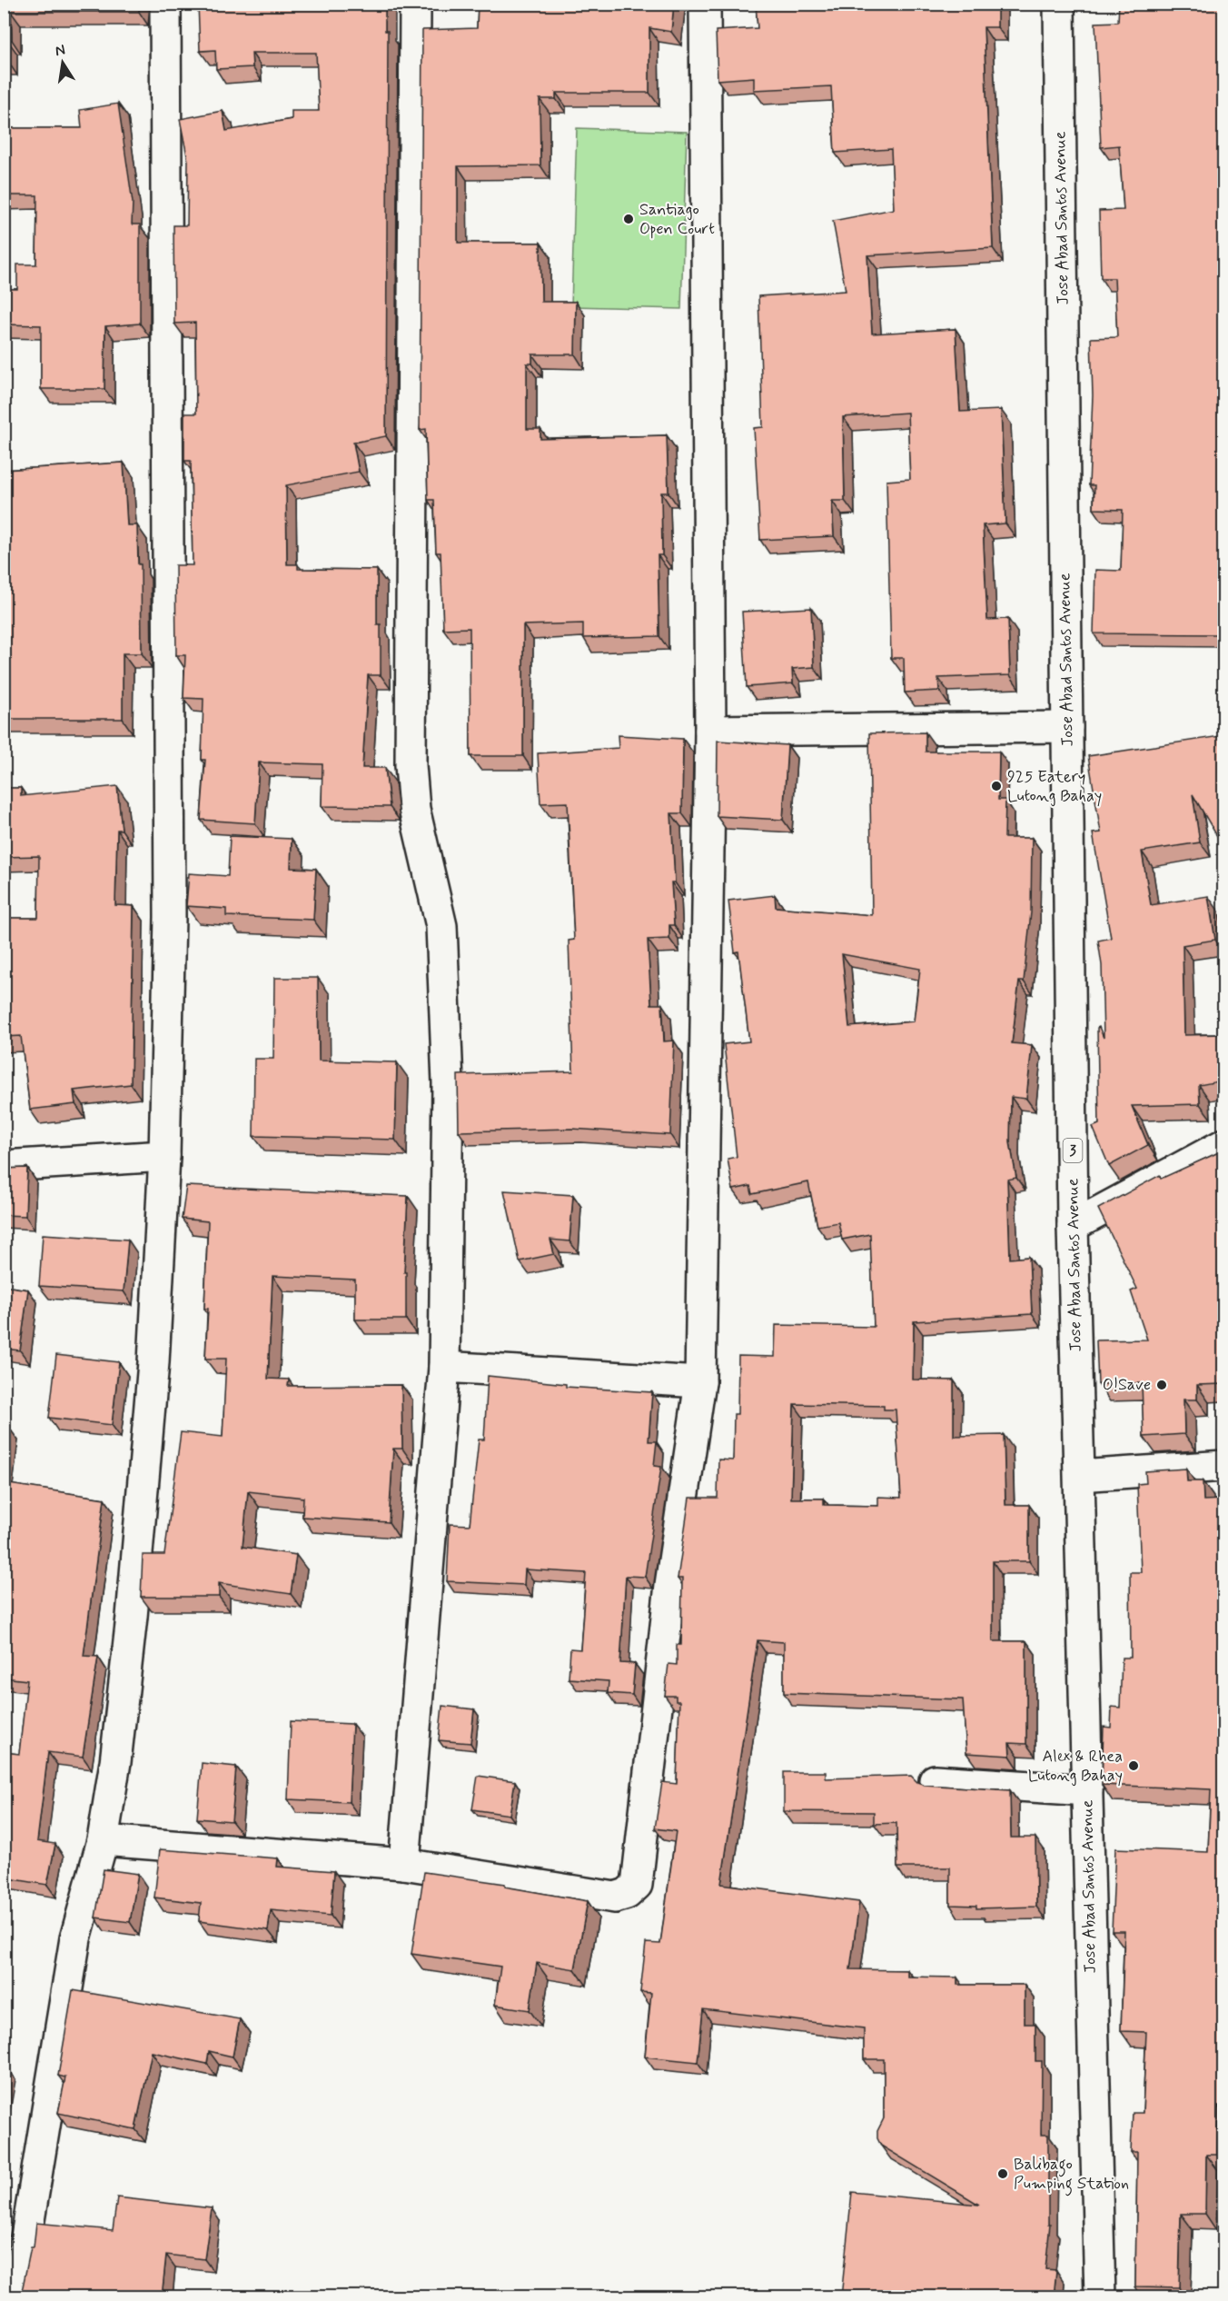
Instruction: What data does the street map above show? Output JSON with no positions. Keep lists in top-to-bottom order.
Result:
{
  "streets": {
    "main road": ["Jose Abad Santos Avenue", "3"]
  },
  "places": [
    "Santiago Open Court",
    "925 Eatery Lutong Bahay",
    "O!Save",
    "Alex & Rhea Lutong Bahay",
    "Balibago Pumping Station"
  ],
  "north": "top"
}
